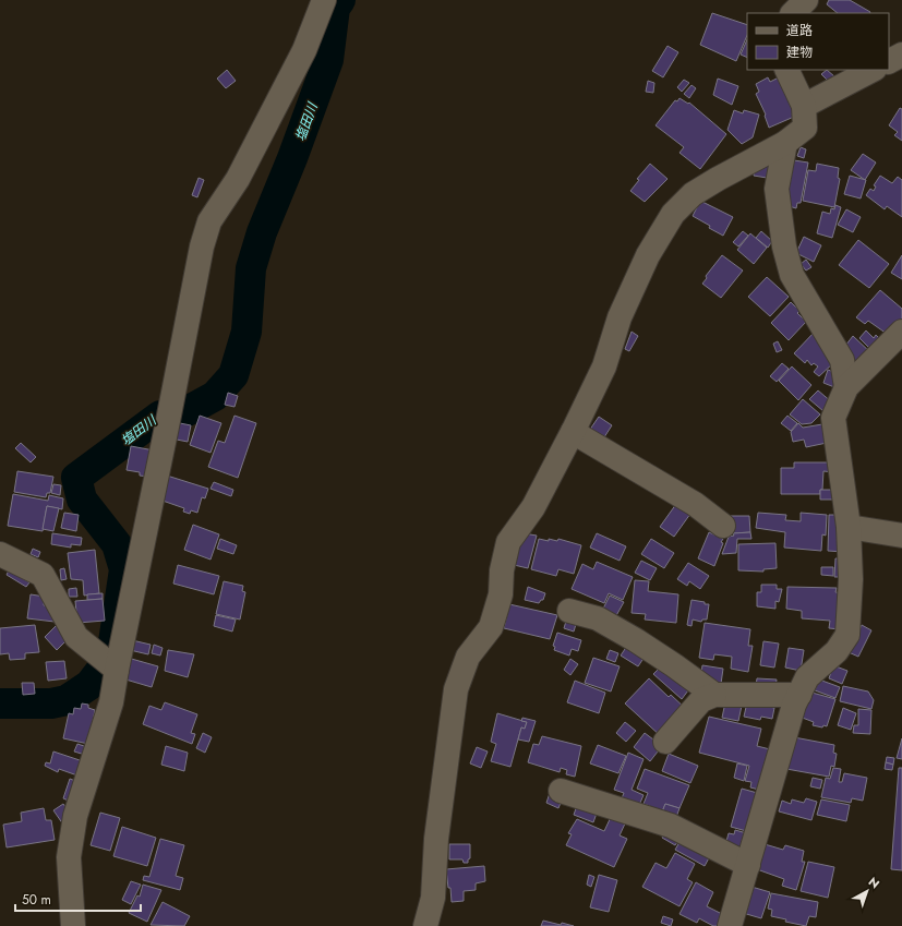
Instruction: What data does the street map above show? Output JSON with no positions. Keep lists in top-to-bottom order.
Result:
{
  "water": ["塩田川"],
  "legend": ["道路", "建物"],
  "scale_bar": "50 m",
  "north": "top right"
}
